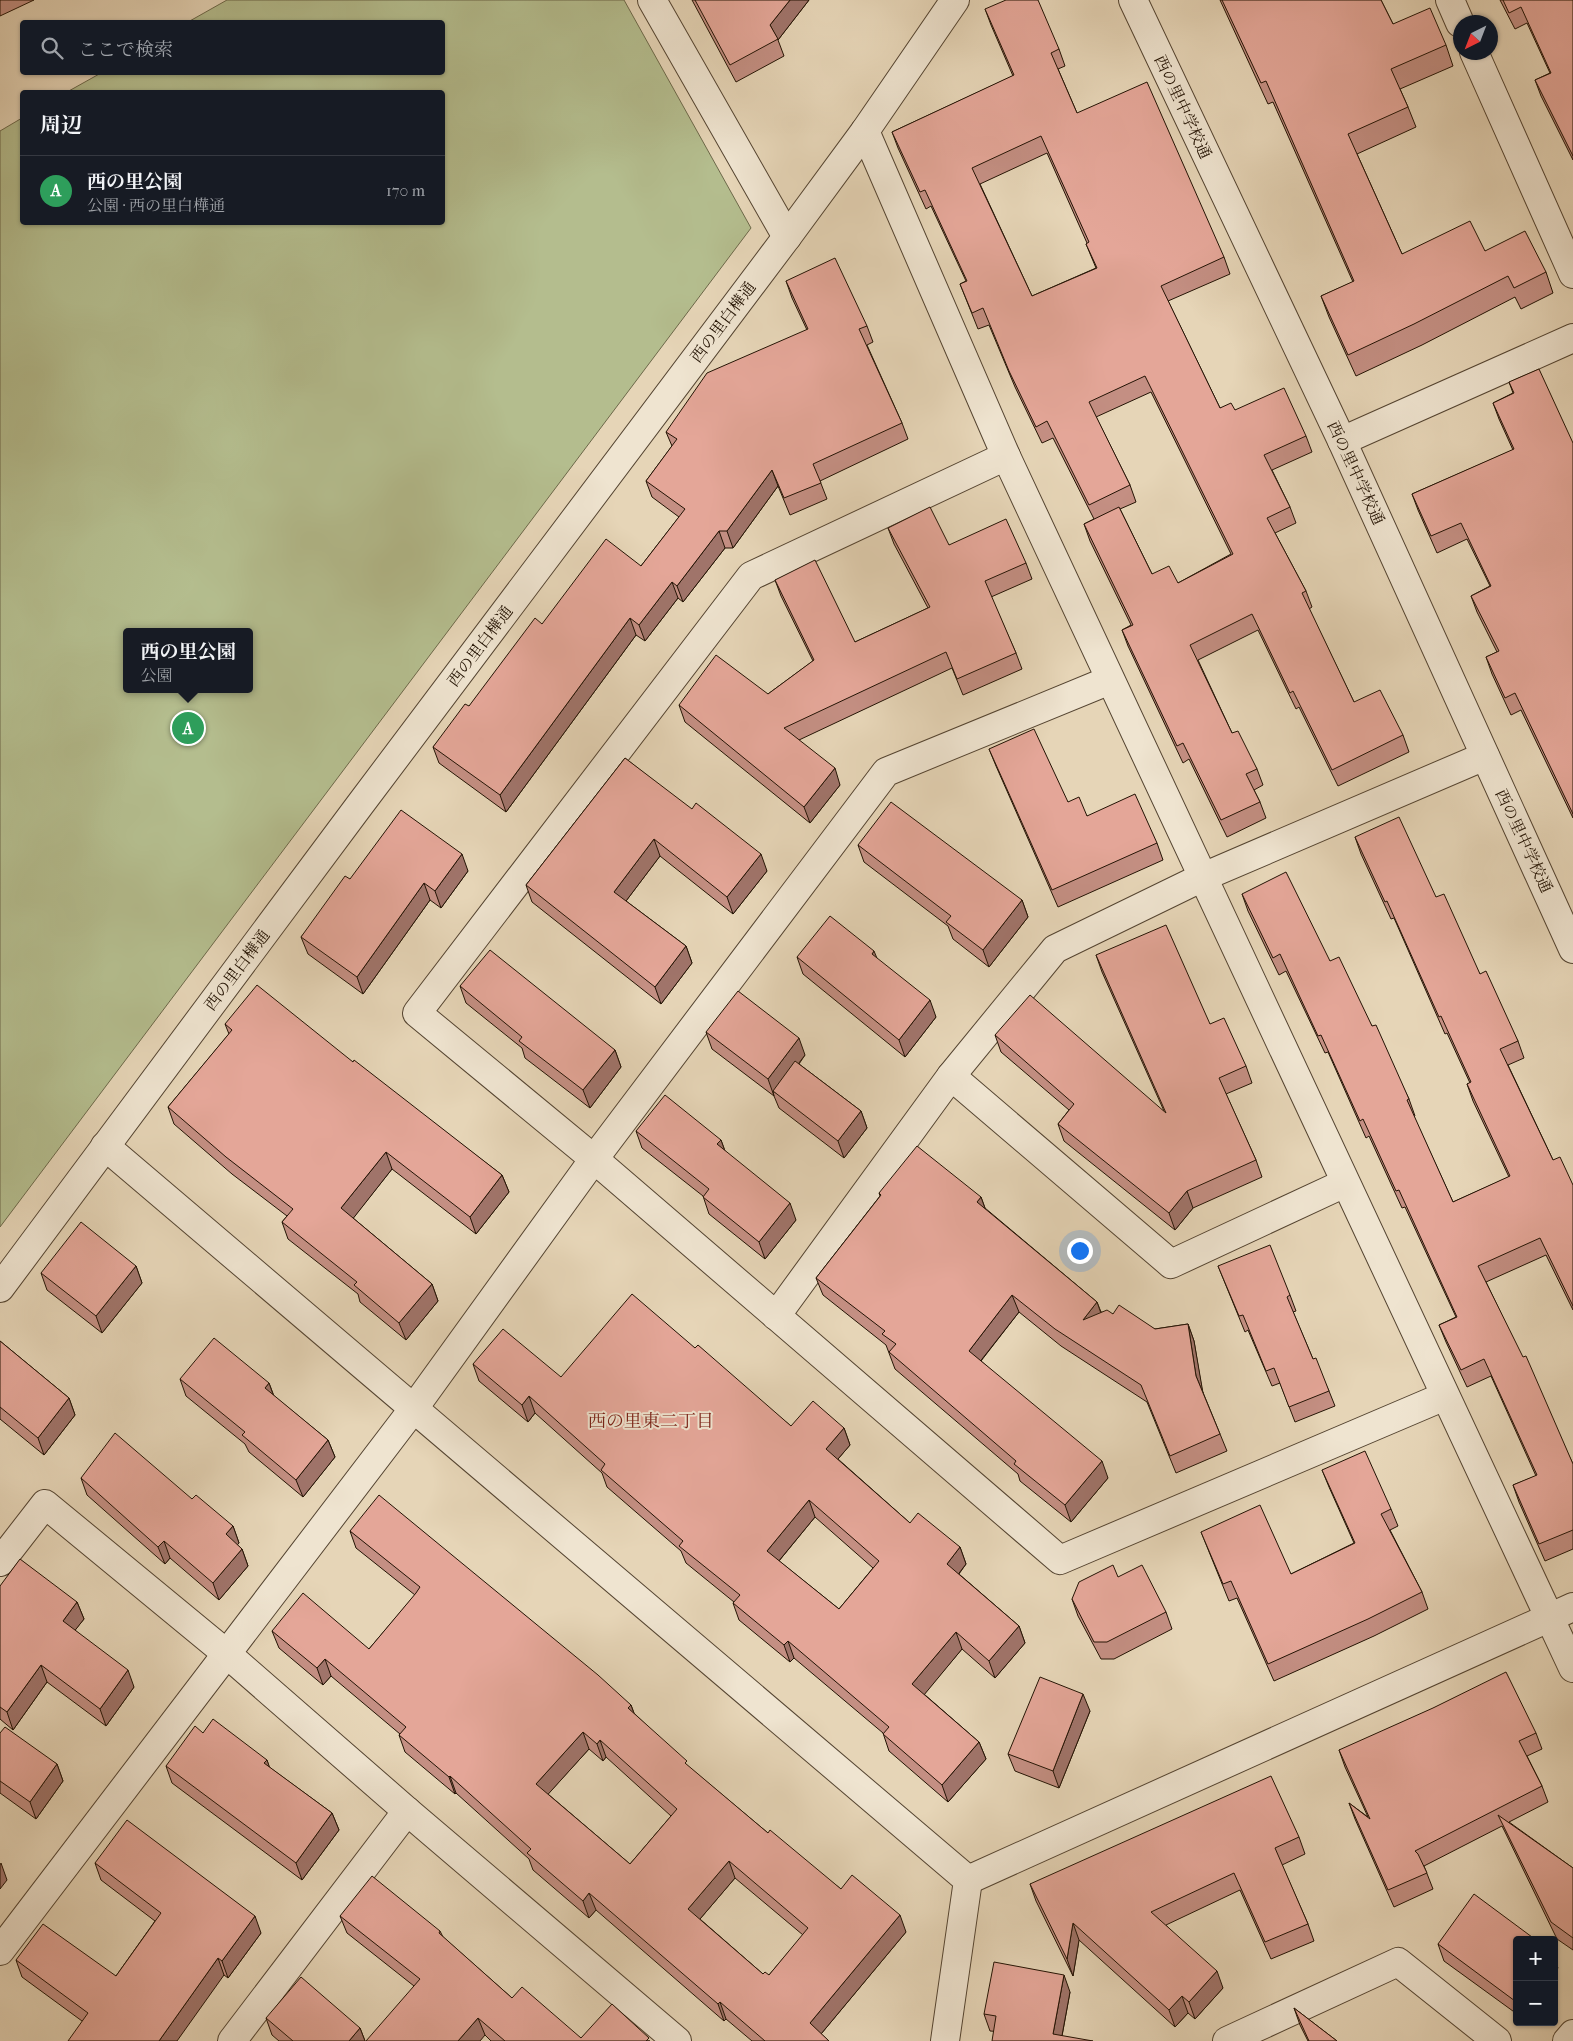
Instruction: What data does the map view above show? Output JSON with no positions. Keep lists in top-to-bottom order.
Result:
{
  "streets": {
    "street": ["西の里中学校通", "西の里白樺通"]
  },
  "districts": ["西の里東二丁目"],
  "north": "bottom left",
  "page": {
    "search": "ここで検索",
    "heading": "周辺",
    "list": [
      {
        "mark": "A",
        "name": "西の里公園",
        "note": "公園 · 西の里白樺通",
        "value": "170 m"
      }
    ],
    "popup": ["西の里公園", "公園"],
    "pins": "A",
    "map_buttons": ["+", "−"]
  }
}
